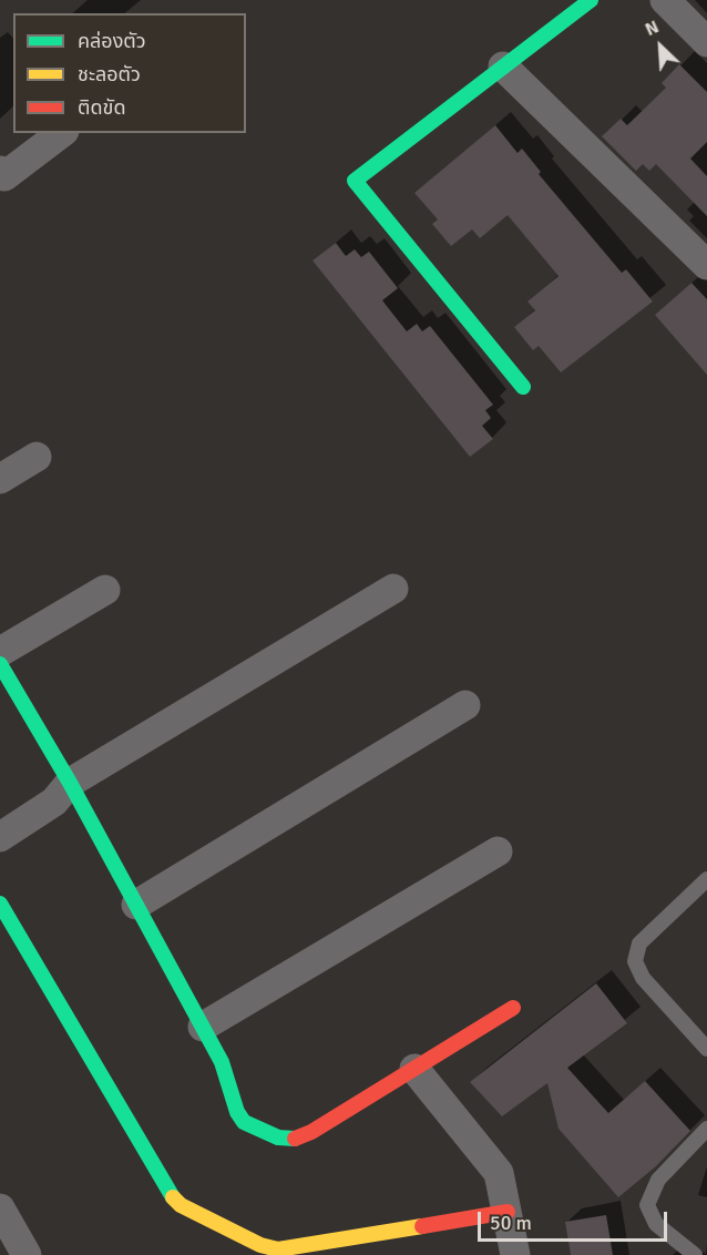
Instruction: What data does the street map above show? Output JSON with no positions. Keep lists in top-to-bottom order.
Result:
{
  "legend": ["คล่องตัว", "ชะลอตัว", "ติดขัด"],
  "scale_bar": "50 m",
  "north": "top left"
}
